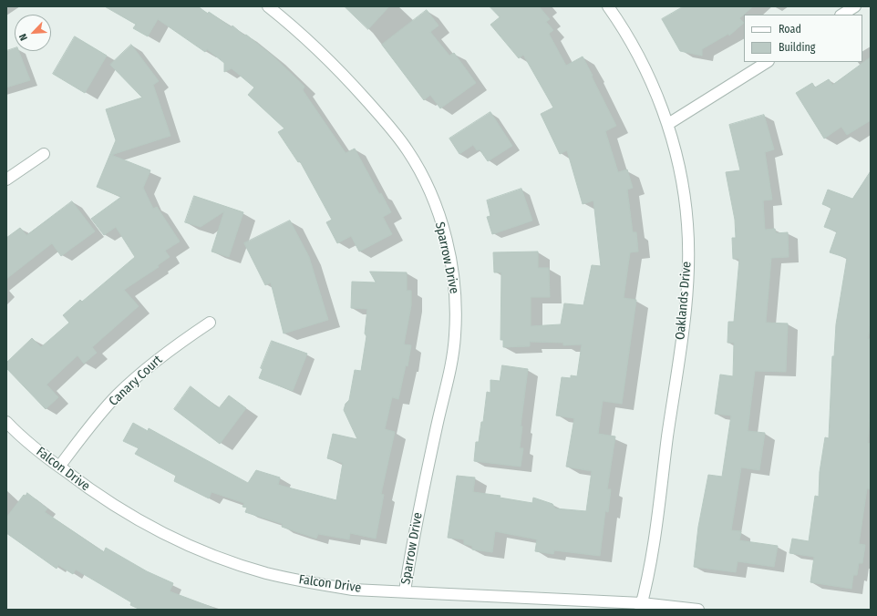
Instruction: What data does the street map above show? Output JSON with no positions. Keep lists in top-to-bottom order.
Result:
{
  "streets": {
    "street": [
      "Sparrow Drive",
      "Oaklands Drive",
      "Canary Court",
      "Falcon Drive"
    ]
  },
  "crossings": [
    ["Sparrow Drive", "Falcon Drive"],
    ["Oaklands Drive", "Falcon Drive"],
    ["Canary Court", "Falcon Drive"]
  ],
  "legend": ["Road", "Building"],
  "north": "bottom left"
}
